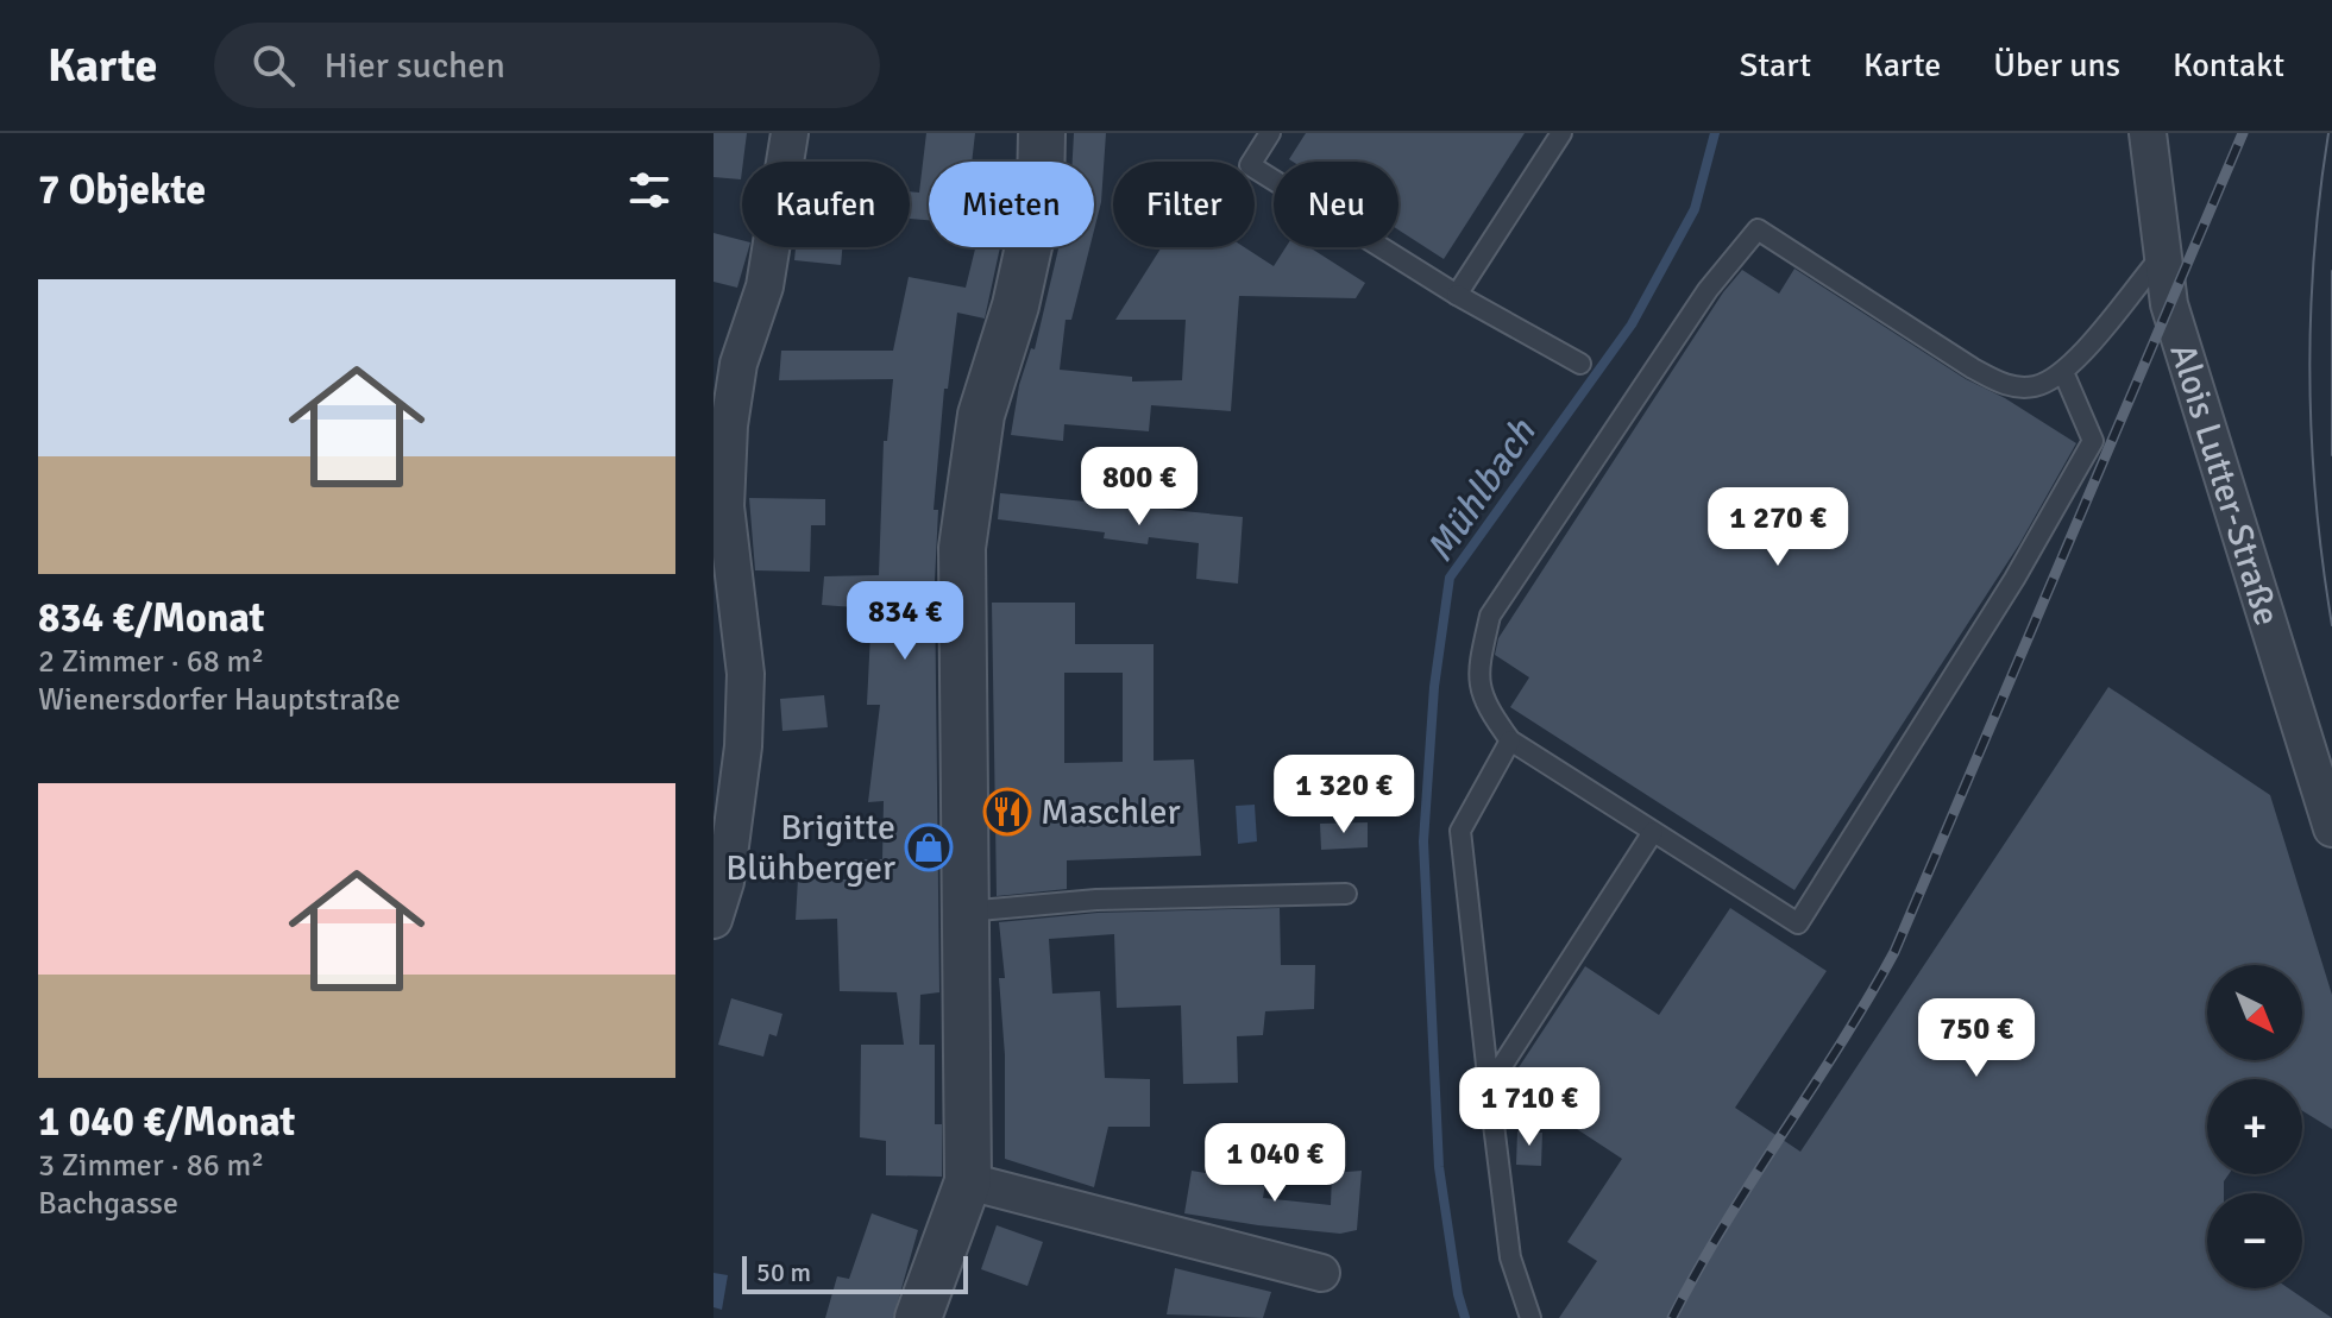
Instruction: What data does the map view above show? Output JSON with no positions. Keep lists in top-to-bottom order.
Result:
{
  "streets": {
    "street": ["Alois Lutter-Straße"]
  },
  "water": ["Mühlbach"],
  "places": {
    "restaurant": ["Maschler"],
    "shop": ["Brigitte Blühberger"]
  },
  "scale_bar": "50 m",
  "north": "bottom right",
  "page": {
    "header": "Karte",
    "search": "Hier suchen",
    "nav": [
      "Start",
      "Karte",
      "Über uns",
      "Kontakt"
    ],
    "heading": "7 Objekte",
    "chip": [
      "Kaufen",
      "Mieten",
      "Filter",
      "Neu"
    ],
    "list": [
      {
        "name": "834 €/Monat",
        "note": "2 Zimmer · 68 m² · Wienersdorfer Hauptstraße"
      },
      {
        "name": "1 040 €/Monat",
        "note": "3 Zimmer · 86 m² · Bachgasse"
      }
    ],
    "price": [
      "800 €",
      "1 270 €",
      "834 €",
      "1 320 €",
      "750 €",
      "1 710 €",
      "1 040 €"
    ],
    "map_buttons": ["+", "−"],
    "scale": "50 m"
  }
}
